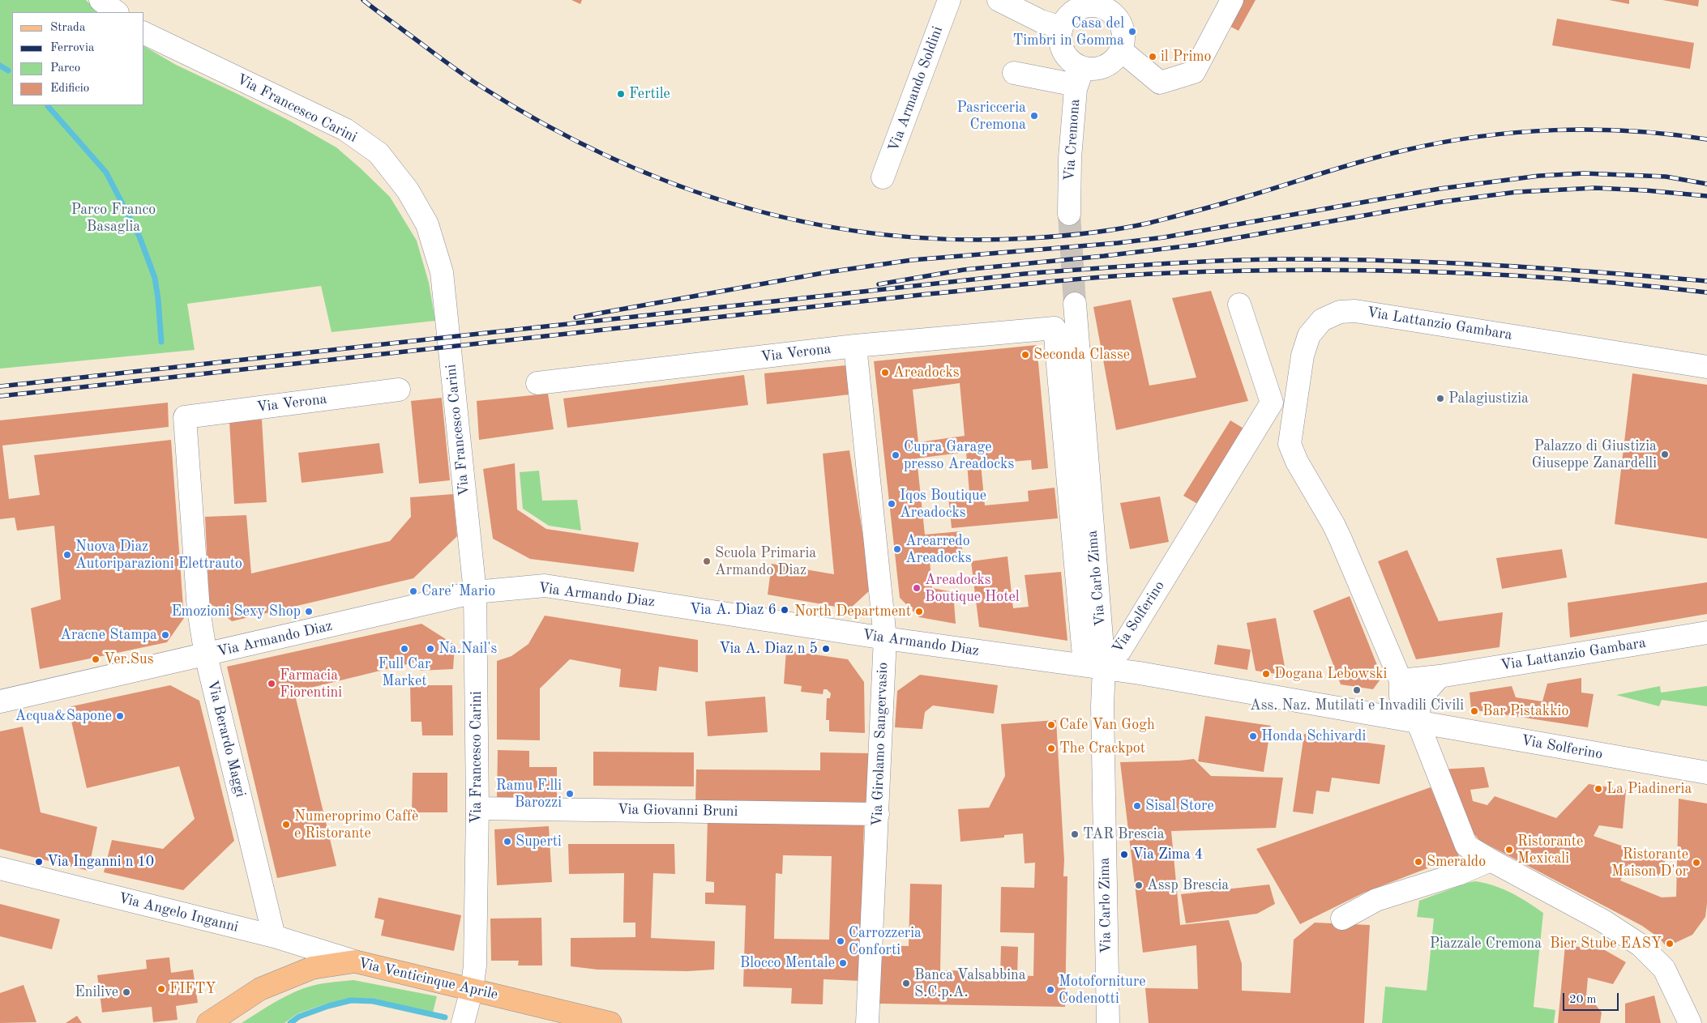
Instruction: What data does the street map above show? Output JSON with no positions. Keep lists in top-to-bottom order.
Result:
{
  "streets": {
    "main road": ["Via Venticinque Aprile"],
    "street": [
      "Via Armando Soldini",
      "Via Francesco Carini",
      "Via Cremona",
      "Via Lattanzio Gambara",
      "Via Verona",
      "Via Carlo Zima",
      "Via Armando Diaz",
      "Via Solferino",
      "Via Berardo Maggi",
      "Via Girolamo Sangervasio",
      "Via Giovanni Bruni",
      "Via Angelo Inganni"
    ]
  },
  "crossings": [
    ["Via Francesco Carini", "Via Armando Diaz"],
    ["Via Francesco Carini", "Via Giovanni Bruni"],
    ["Via Francesco Carini", "Via Venticinque Aprile"],
    ["Via Verona", "Via Carlo Zima"],
    ["Via Verona", "Via Berardo Maggi"],
    ["Via Verona", "Via Girolamo Sangervasio"],
    ["Via Carlo Zima", "Via Armando Diaz"],
    ["Via Carlo Zima", "Via Solferino"],
    ["Via Armando Diaz", "Via Solferino"],
    ["Via Armando Diaz", "Via Berardo Maggi"],
    ["Via Armando Diaz", "Via Girolamo Sangervasio"],
    ["Via Berardo Maggi", "Via Angelo Inganni"],
    ["Via Girolamo Sangervasio", "Via Giovanni Bruni"],
    ["Via Angelo Inganni", "Via Venticinque Aprile"]
  ],
  "parks": ["Parco Franco Basaglia", "Piazzale Cremona"],
  "places": [
    "Casa del Timbri in Gomma",
    "il Primo",
    "Fertile",
    "Pasricceria Cremona",
    "Seconda Classe",
    "Areadocks",
    "Palagiustizia",
    "Palazzo di Giustizia Giuseppe Zanardelli",
    "Cupra Garage presso Areadocks",
    "Iqos Boutique Areadocks",
    "Arearredo Areadocks",
    "Nuova Diaz Autoriparazioni Elettrauto",
    "Scuola Primaria Armando Diaz",
    "Areadocks Boutique Hotel",
    "Care' Mario",
    "Via A. Diaz 6",
    "Emozioni Sexy Shop",
    "North Department",
    "Aracne Stampa",
    "Full Car Market",
    "Na.Nail's",
    "Via A. Diaz n 5",
    "Ver.Sus",
    "Dogana Lebowski",
    "Farmacia Fiorentini",
    "Ass. Naz. Mutilati e Invadili Civili",
    "Bar Pistakkio",
    "Acqua&Sapone",
    "Cafe Van Gogh",
    "Honda Schivardi",
    "The Crackpot",
    "La Piadineria",
    "Ramu F.lli Barozzi",
    "Sisal Store",
    "Numeroprimo Caffè e Ristorante",
    "TAR Brescia",
    "Superti",
    "Ristorante Mexicali",
    "Via Zima 4",
    "Via Inganni n 10",
    "Smeraldo",
    "Ristorante Maison D'or",
    "Assp Brescia",
    "Carrozzeria Conforti",
    "Bier Stube EASY",
    "Blocco Mentale",
    "Banca Valsabbina S.C.p.A.",
    "FIFTY",
    "Motoforniture Codenotti",
    "Enilive"
  ],
  "legend": [
    "Strada",
    "Ferrovia",
    "Parco",
    "Edificio"
  ],
  "scale_bar": "20 m"
}
